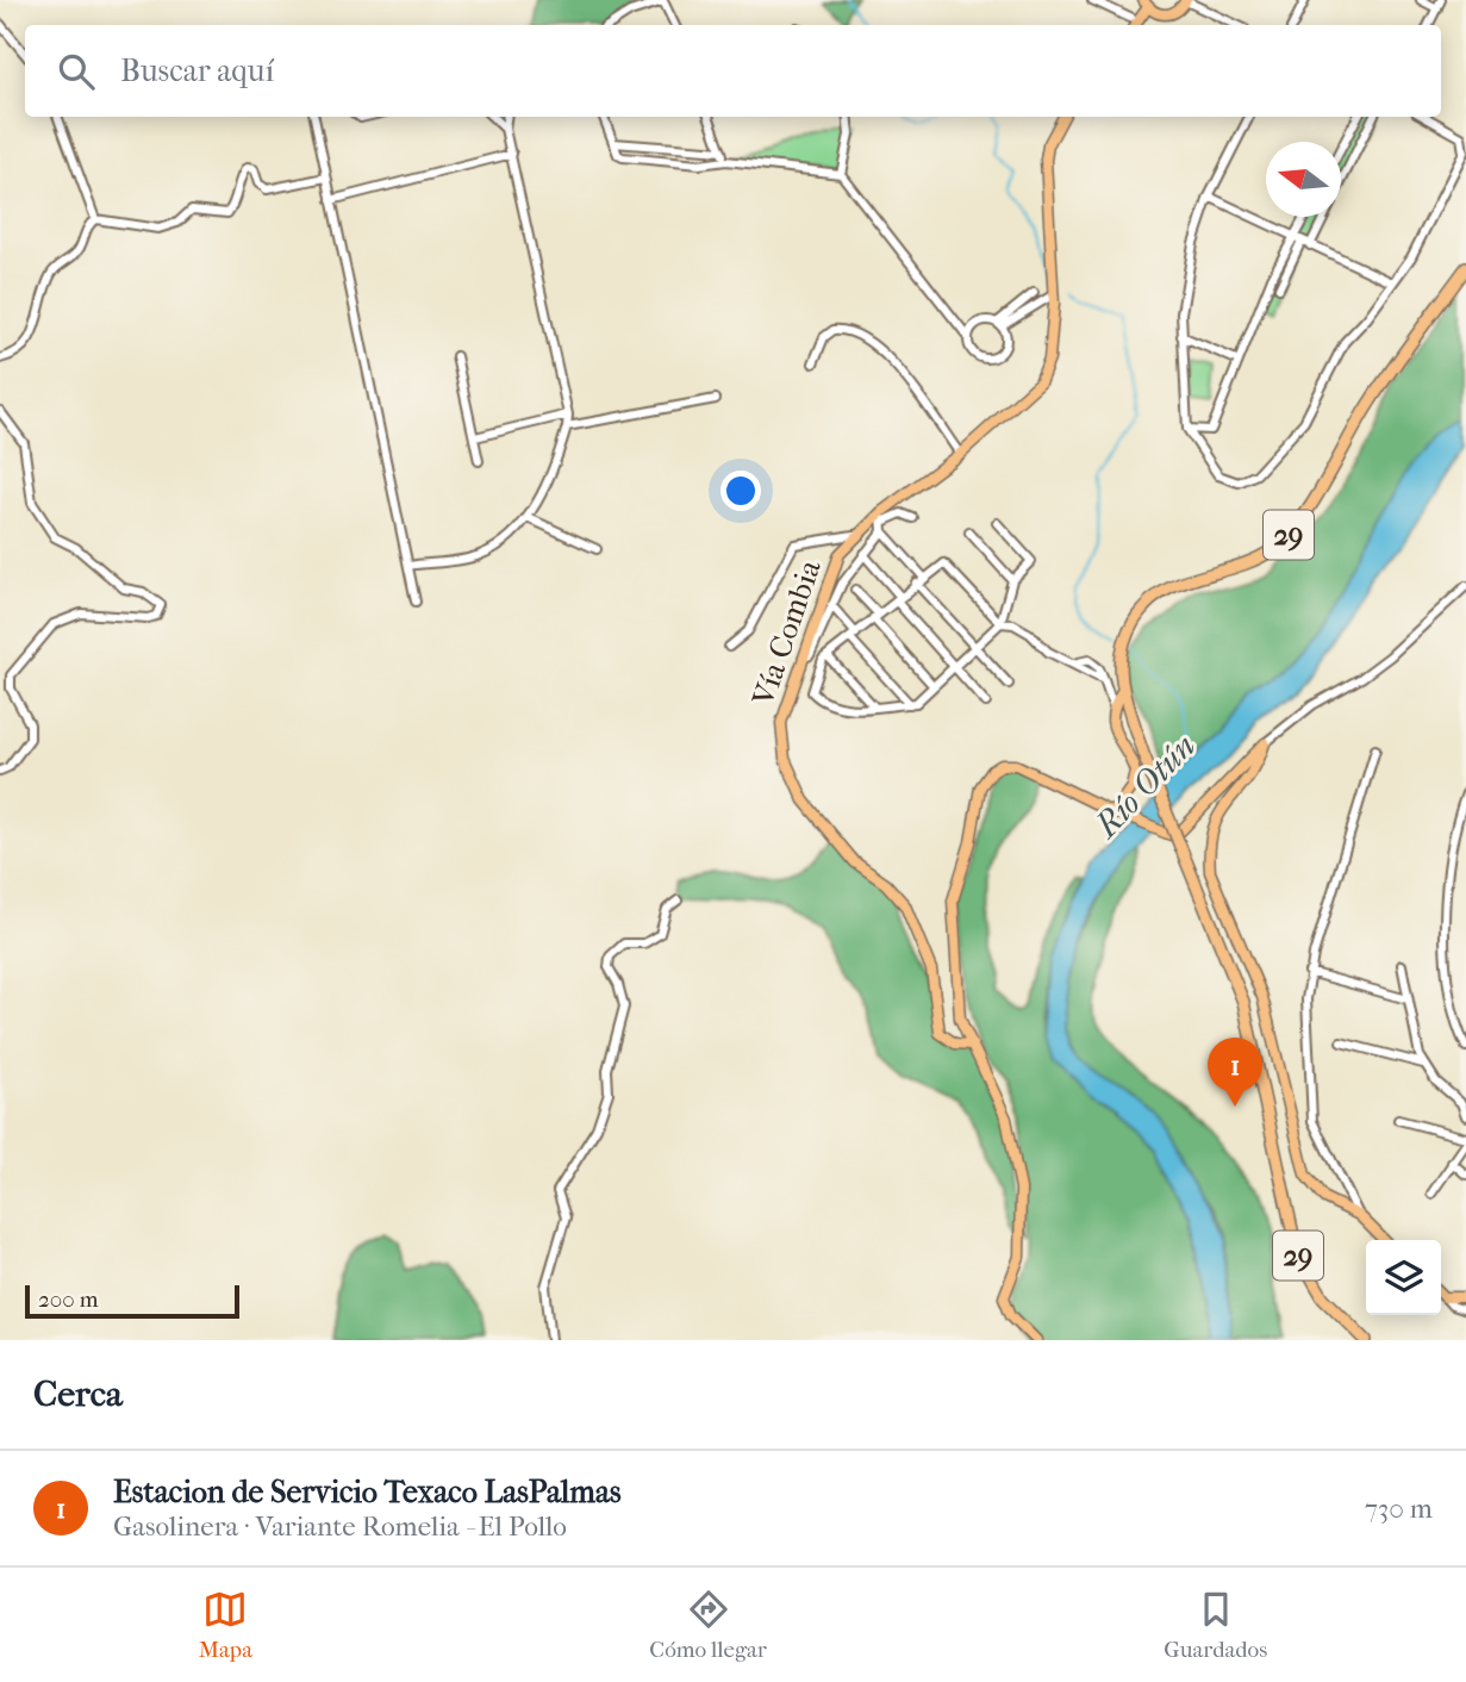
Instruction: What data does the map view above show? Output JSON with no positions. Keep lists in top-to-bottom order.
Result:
{
  "streets": {
    "highway": ["29"],
    "main road": ["Vía Combia"]
  },
  "water": ["Río Otún"],
  "scale_bar": "200 m",
  "north": "left",
  "page": {
    "search": "Buscar aquí",
    "pins": "1",
    "scale": "200 m",
    "heading": "Cerca",
    "list": [
      {
        "mark": "1",
        "name": "Estacion de Servicio Texaco LasPalmas",
        "note": "Gasolinera · Variante Romelia - El Pollo",
        "value": "730 m"
      }
    ],
    "nav": ["Mapa", "Cómo llegar", "Guardados"]
  }
}
